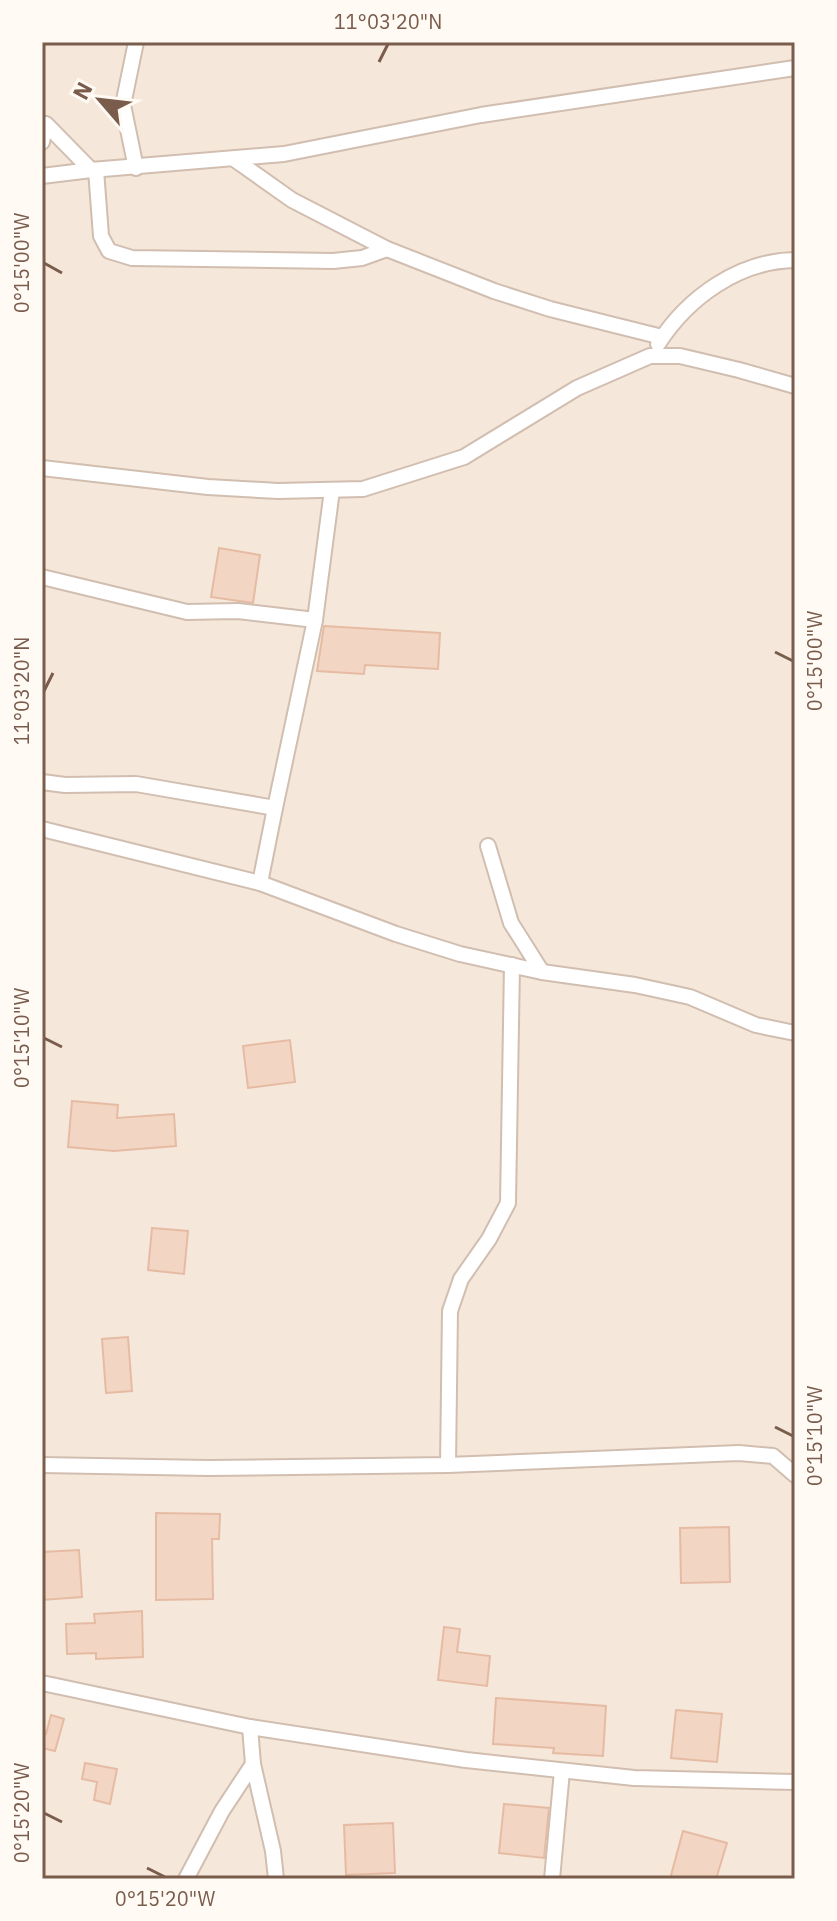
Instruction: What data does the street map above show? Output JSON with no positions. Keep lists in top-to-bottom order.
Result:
{
  "north": "top left",
  "coordinates": [
    "11°03'20\"N",
    "0°15'00\"W",
    "0°15'10\"W",
    "0°15'20\"W"
  ]
}
